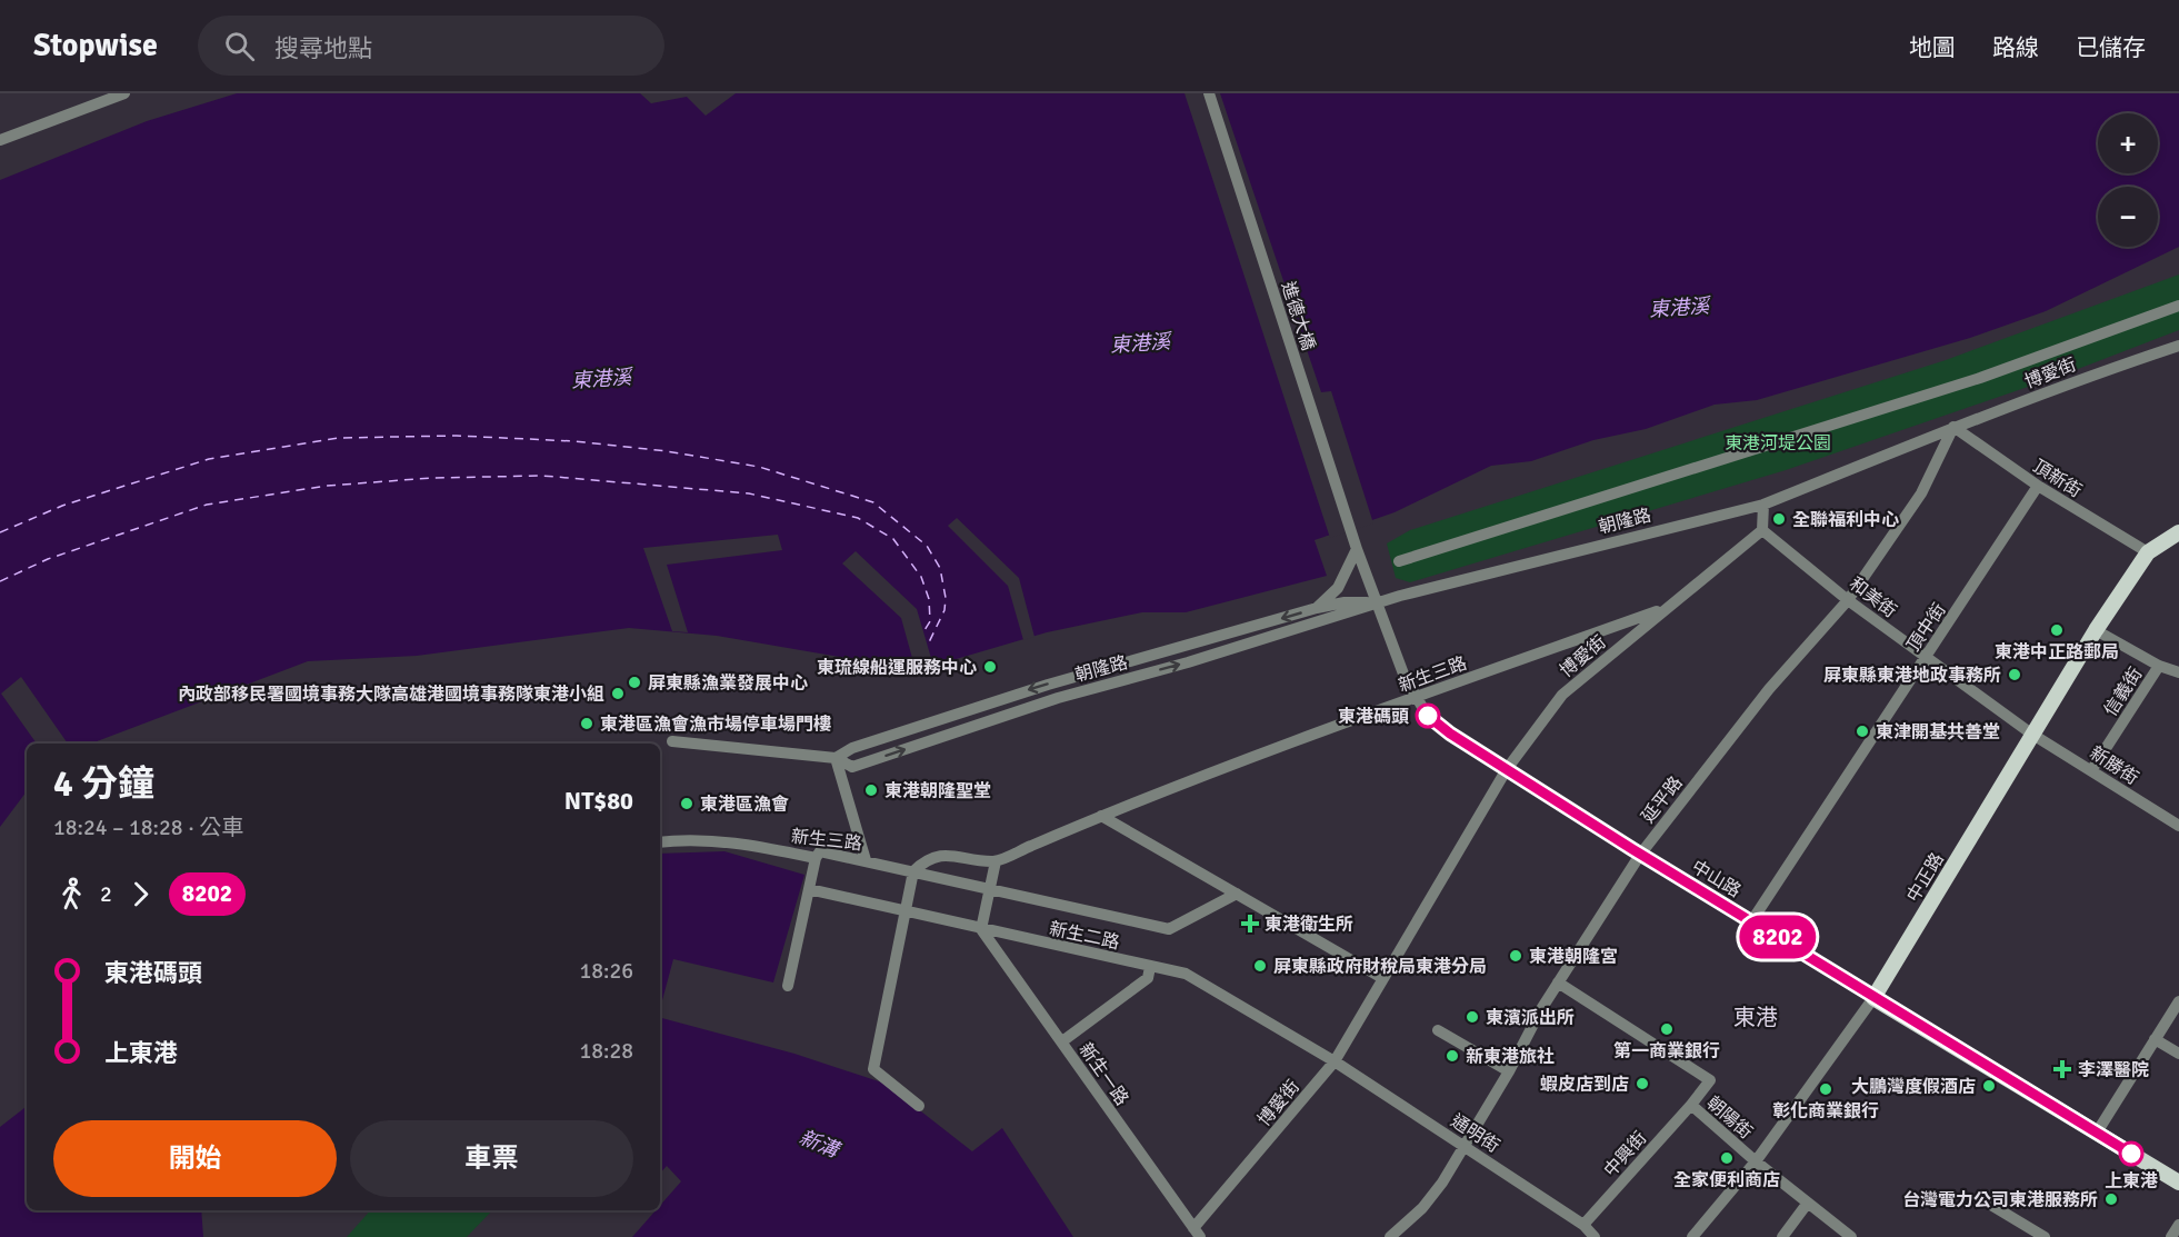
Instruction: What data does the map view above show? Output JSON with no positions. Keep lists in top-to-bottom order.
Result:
{
  "streets": {
    "main road": ["中正路", "中山路"],
    "street": [
      "進德大橋",
      "博愛街",
      "頂新街",
      "朝隆路",
      "和美街",
      "頂中街",
      "新生三路",
      "信義街",
      "新勝街",
      "延平路",
      "新生二路",
      "新生一路",
      "朝陽街",
      "通明街",
      "中興街"
    ]
  },
  "crossings": [
    ["進德大橋", "中山路"],
    ["博愛街", "頂新街"],
    ["博愛街", "朝隆路"],
    ["博愛街", "和美街"],
    ["博愛街", "新生三路"],
    ["博愛街", "延平路"],
    ["博愛街", "中山路"],
    ["博愛街", "新生二路"],
    ["博愛街", "新生一路"],
    ["博愛街", "通明街"],
    ["頂新街", "頂中街"],
    ["頂新街", "延平路"],
    ["頂新街", "中正路"],
    ["朝隆路", "中山路"],
    ["和美街", "頂中街"],
    ["和美街", "新勝街"],
    ["和美街", "延平路"],
    ["和美街", "中正路"],
    ["頂中街", "中山路"],
    ["新生三路", "中山路"],
    ["信義街", "新勝街"],
    ["新勝街", "中正路"],
    ["延平路", "中山路"],
    ["延平路", "朝陽街"],
    ["延平路", "通明街"],
    ["中正路", "中山路"],
    ["中正路", "朝陽街"],
    ["新生二路", "新生一路"],
    ["新生二路", "通明街"],
    ["朝陽街", "中興街"],
    ["通明街", "中興街"]
  ],
  "districts": ["東港"],
  "water": ["東港溪", "新溝"],
  "parks": ["東港河堤公園"],
  "places": {
    "other": [
      "全聯福利中心",
      "東港中正路郵局",
      "東琉線船運服務中心",
      "屏東縣東港地政事務所",
      "屏東縣漁業發展中心",
      "內政部移民署國境事務大隊高雄港國境事務隊東港小組",
      "東港碼頭",
      "東港區漁會漁市場停車場門樓",
      "東津開基共善堂",
      "東港朝隆聖堂",
      "東港區漁會",
      "東港朝隆宮",
      "屏東縣政府財稅局東港分局",
      "東濱派出所",
      "第一商業銀行",
      "新東港旅社",
      "蝦皮店到店",
      "大鵬灣度假酒店",
      "彰化商業銀行",
      "上東港",
      "全家便利商店",
      "台灣電力公司東港服務所"
    ],
    "health": ["東港衛生所", "李澤醫院"]
  },
  "lines": ["bus line 8202"],
  "page": {
    "header": "Stopwise",
    "search": "搜尋地點",
    "nav": ["地圖", "路線", "已儲存"],
    "on_map": "8202",
    "map_buttons": ["+", "−"],
    "heading": ["4 分鐘", "18:24 – 18:28 · 公車", "NT$80"],
    "legs": ["2", "8202"],
    "list": [
      {
        "name": "東港碼頭",
        "value": "18:26"
      },
      {
        "name": "上東港",
        "value": "18:28"
      }
    ],
    "buttons": ["開始", "車票"]
  }
}
